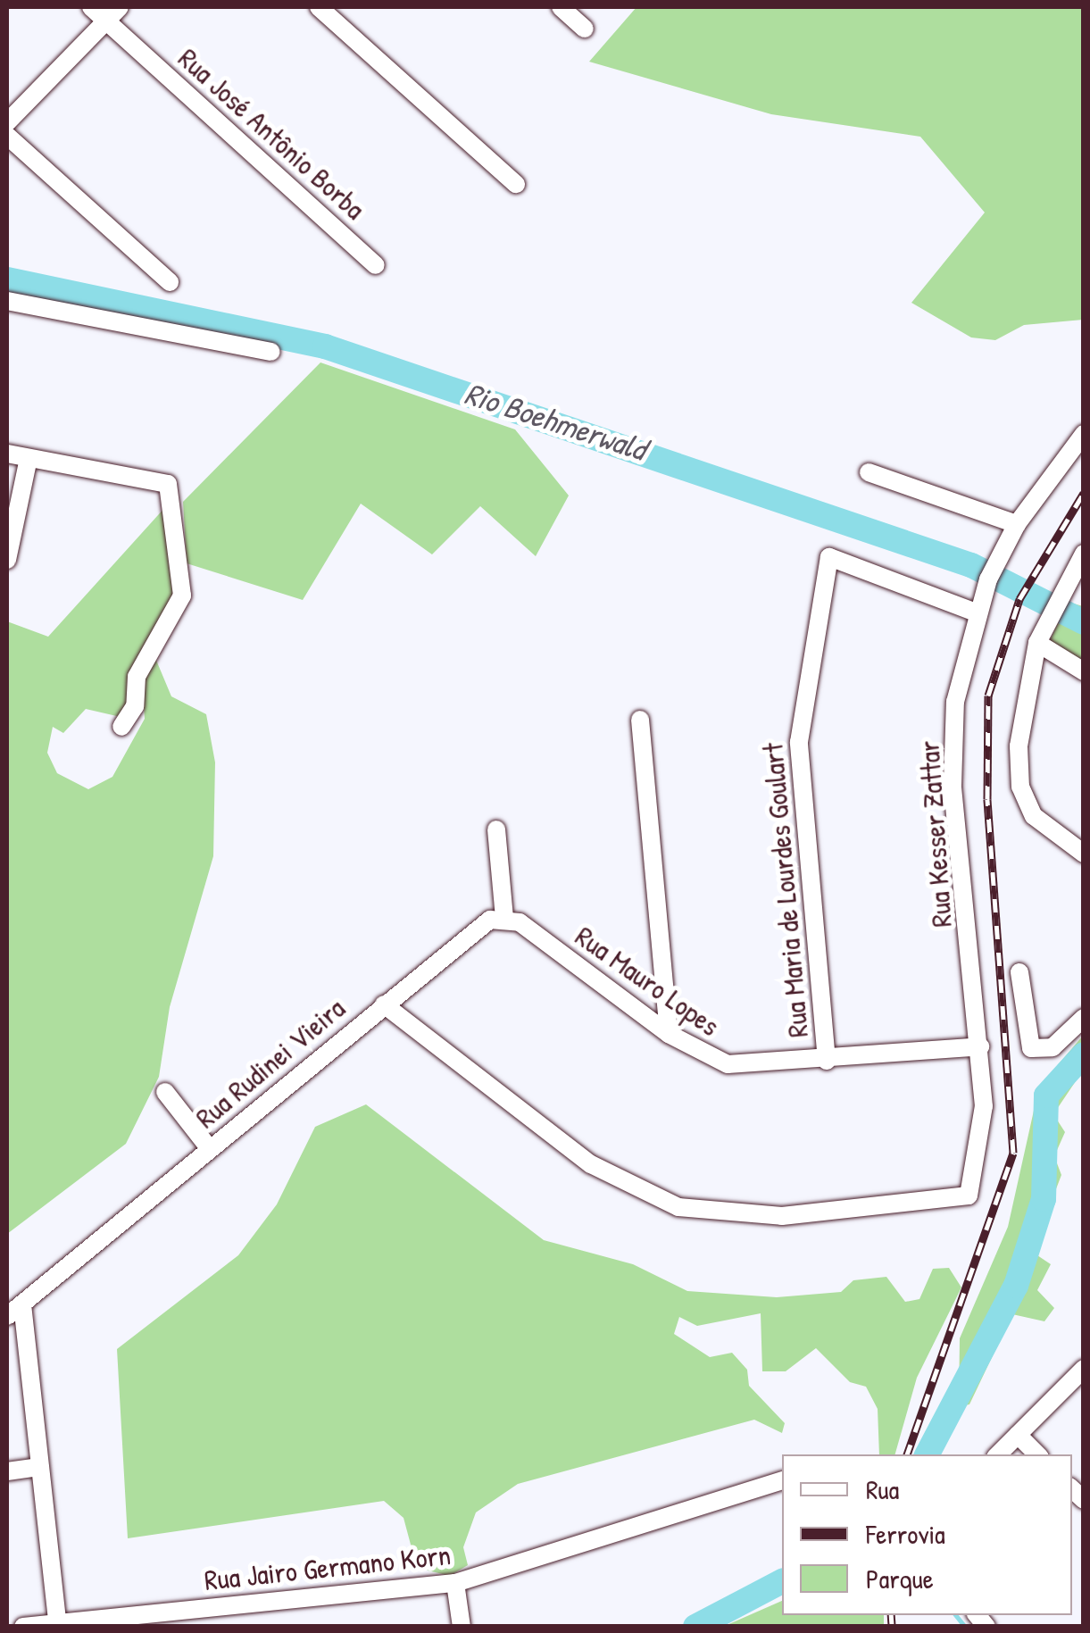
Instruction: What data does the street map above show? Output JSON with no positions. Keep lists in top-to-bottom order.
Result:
{
  "streets": {
    "street": [
      "Rua José Antônio Borba",
      "Rua Kesser Zattar",
      "Rua Maria de Lourdes Goulart",
      "Rua Mauro Lopes",
      "Rua Rudinei Vieira",
      "Rua Jairo Germano Korn"
    ]
  },
  "crossings": [
    ["Rua Kesser Zattar", "Rua Maria de Lourdes Goulart"],
    ["Rua Kesser Zattar", "Rua Mauro Lopes"],
    ["Rua Kesser Zattar", "Rua Rudinei Vieira"],
    ["Rua Maria de Lourdes Goulart", "Rua Mauro Lopes"],
    ["Rua Mauro Lopes", "Rua Rudinei Vieira"]
  ],
  "water": ["Rio Boehmerwald"],
  "legend": ["Rua", "Ferrovia", "Parque"]
}
